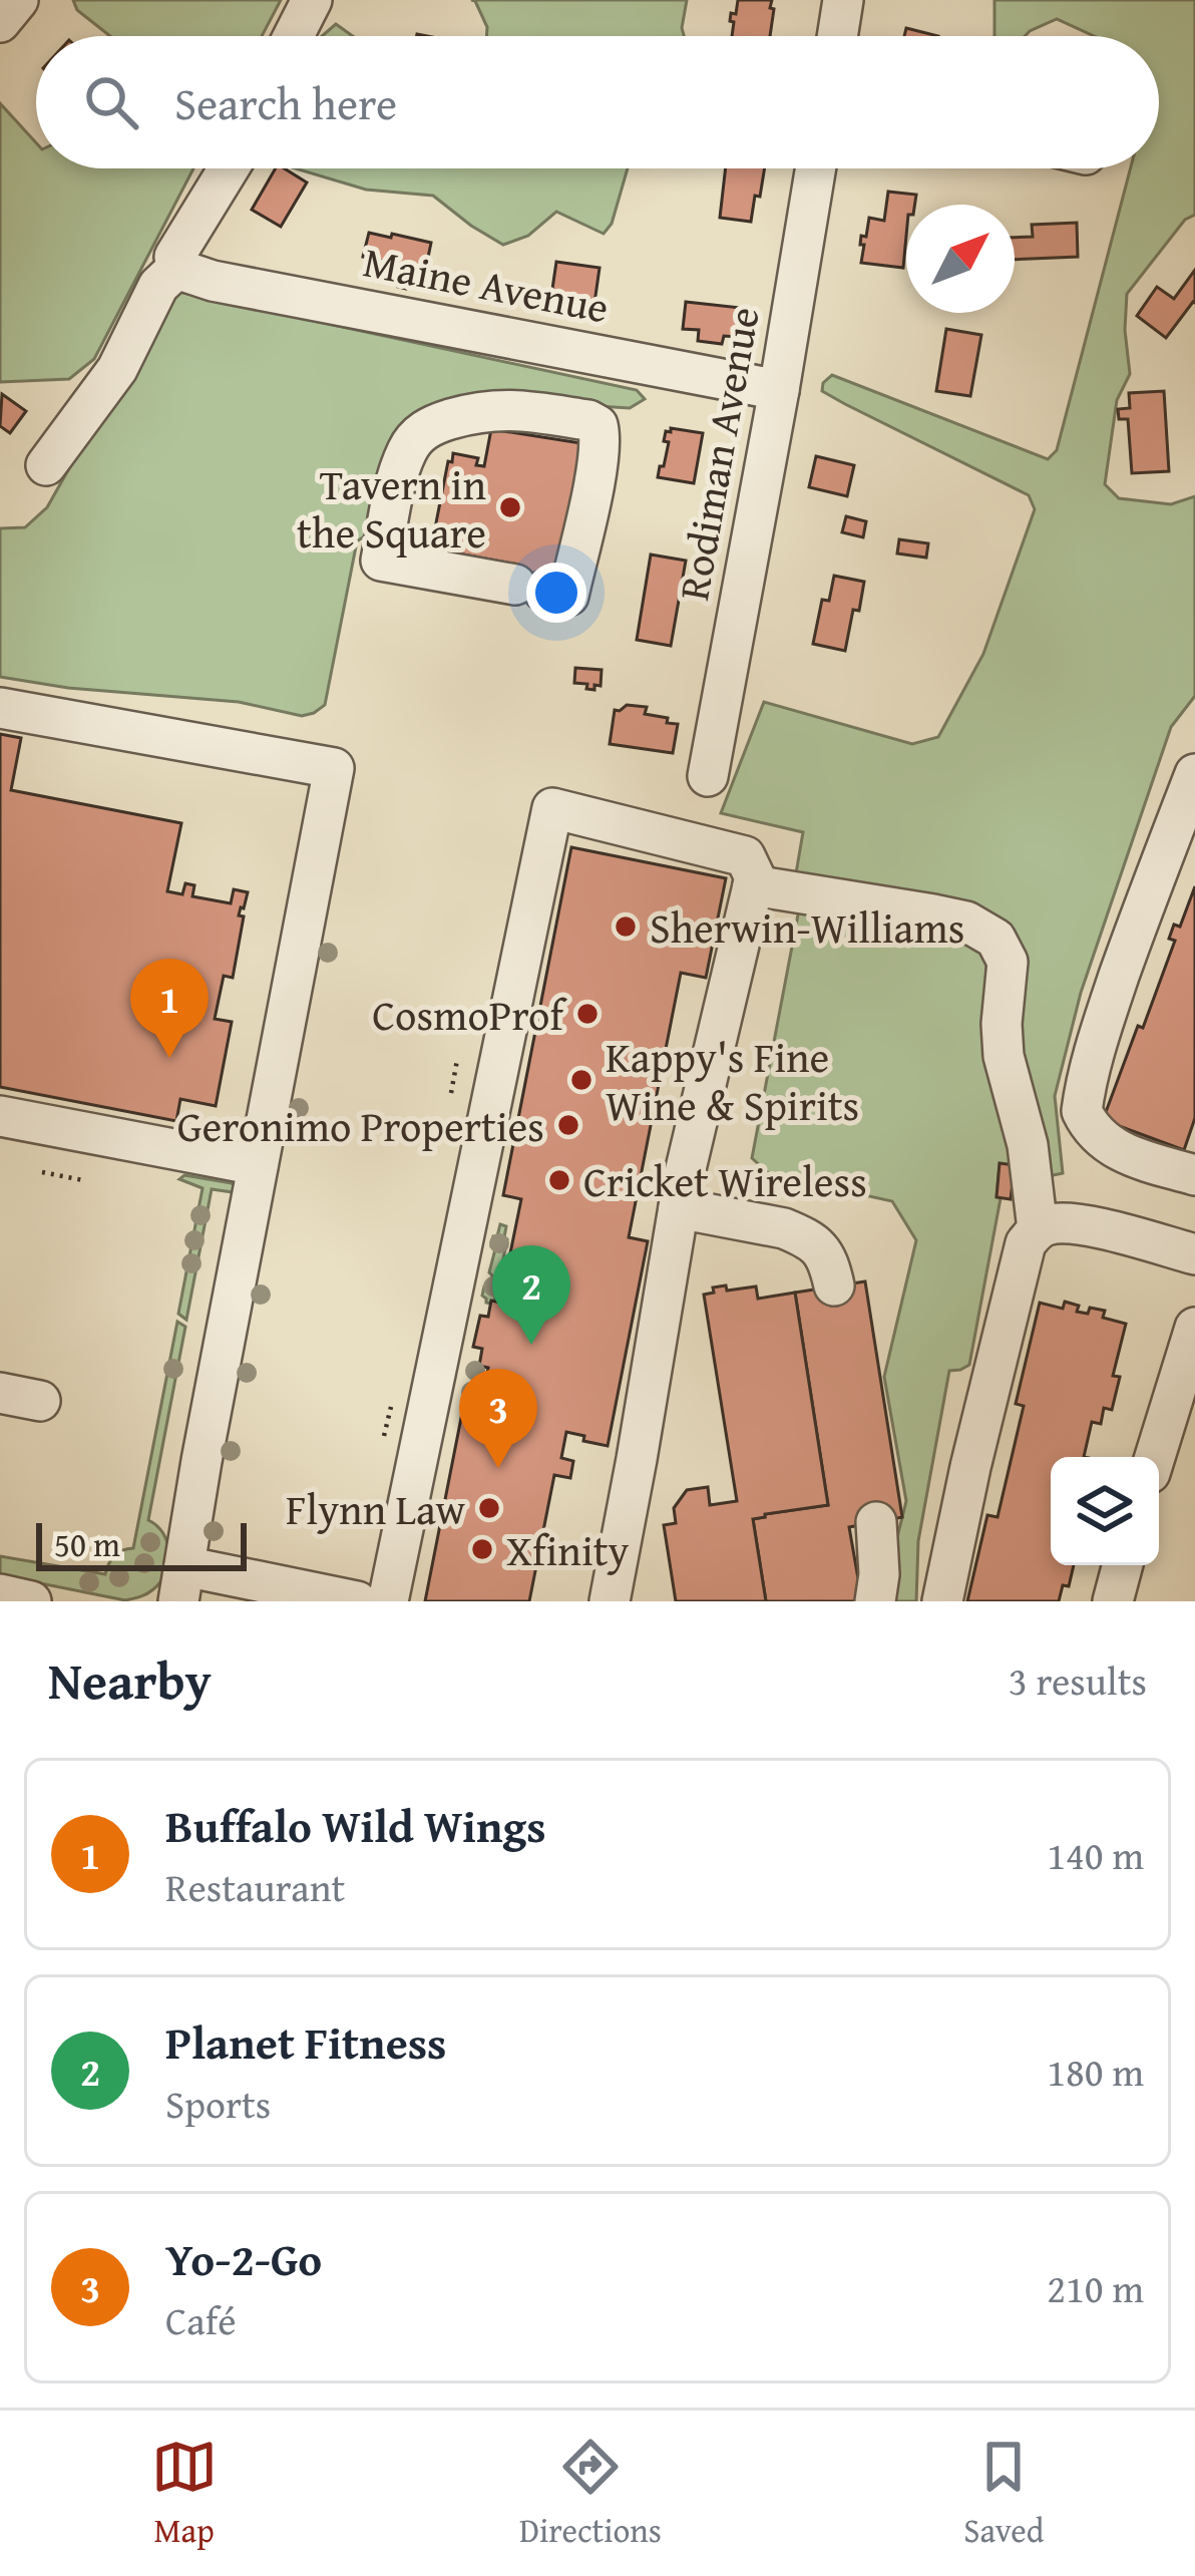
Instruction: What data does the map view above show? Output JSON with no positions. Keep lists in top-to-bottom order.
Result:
{
  "streets": {
    "street": ["Maine Avenue", "Rodiman Avenue"]
  },
  "crossings": [
    ["Maine Avenue", "Rodiman Avenue"]
  ],
  "places": [
    "Tavern in the Square",
    "Sherwin-Williams",
    "CosmoProf",
    "Kappy's Fine Wine & Spirits",
    "Geronimo Properties",
    "Cricket Wireless",
    "Flynn Law",
    "Xfinity"
  ],
  "scale_bar": "50 m",
  "north": "top right",
  "page": {
    "search": "Search here",
    "pins": ["1", "2", "3"],
    "scale": "50 m",
    "heading": ["Nearby", "3 results"],
    "list": [
      {
        "mark": "1",
        "name": "Buffalo Wild Wings",
        "note": "Restaurant",
        "value": "140 m"
      },
      {
        "mark": "2",
        "name": "Planet Fitness",
        "note": "Sports",
        "value": "180 m"
      },
      {
        "mark": "3",
        "name": "Yo-2-Go",
        "note": "Café",
        "value": "210 m"
      }
    ],
    "nav": ["Map", "Directions", "Saved"]
  }
}
